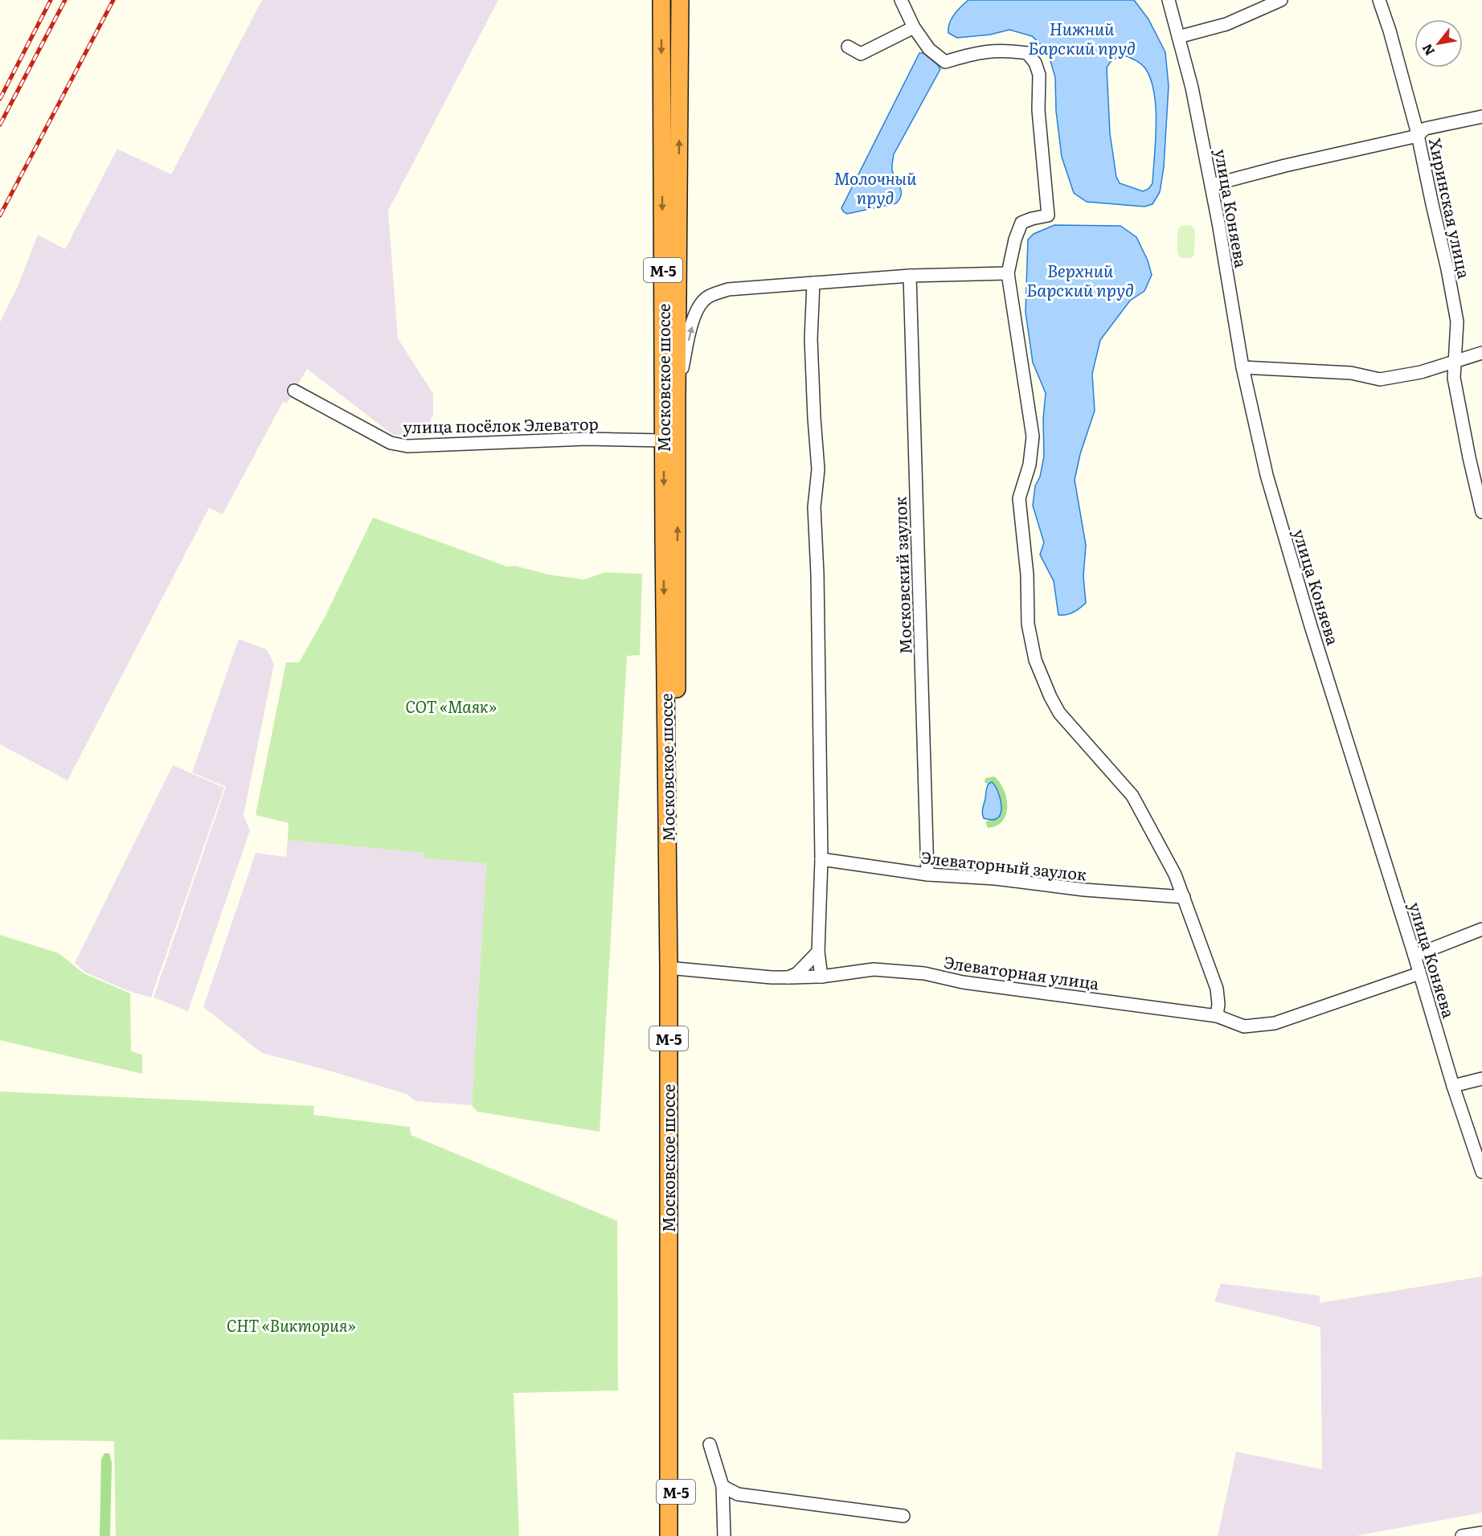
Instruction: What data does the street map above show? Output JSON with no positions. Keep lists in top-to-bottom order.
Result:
{
  "streets": {
    "highway": ["М-5", "Московское шоссе"],
    "street": [
      "улица Коняева",
      "Хиринская улица",
      "улица посёлок Элеватор",
      "Московский заулок",
      "Элеваторный заулок",
      "Элеваторная улица"
    ]
  },
  "crossings": [
    ["улица Коняева", "Элеваторная улица"],
    ["Московское шоссе", "улица посёлок Элеватор"],
    ["Московское шоссе", "Элеваторная улица"],
    ["Московский заулок", "Элеваторный заулок"]
  ],
  "water": ["Нижний Барский пруд", "Молочный пруд", "Верхний Барский пруд"],
  "parks": ["СОТ «Маяк»", "СНТ «Виктория»"],
  "north": "bottom left"
}
